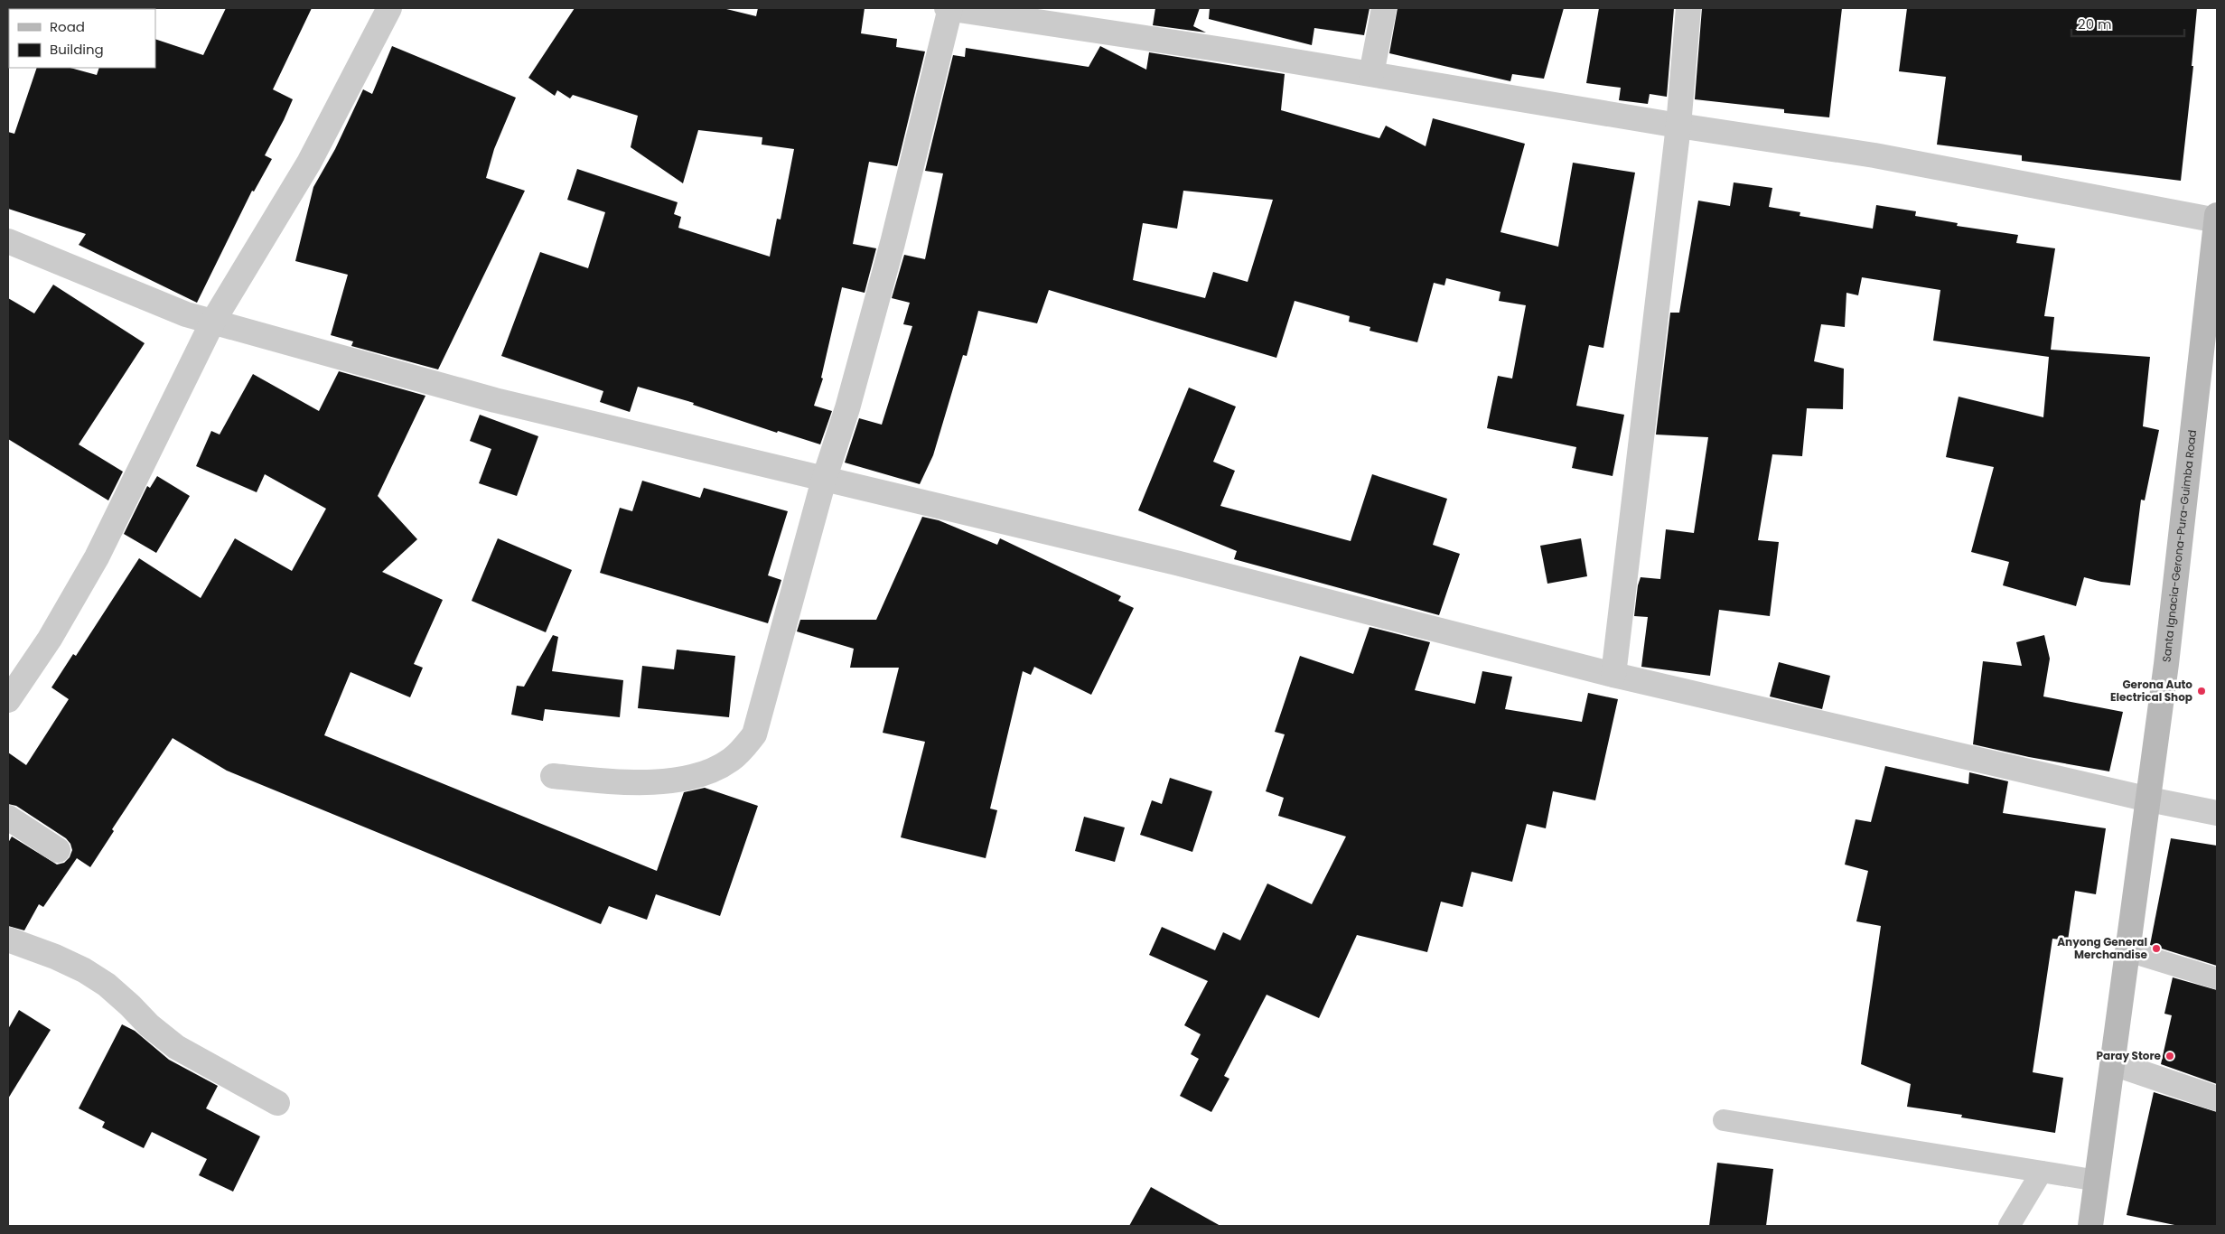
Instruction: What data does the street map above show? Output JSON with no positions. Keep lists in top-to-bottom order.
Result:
{
  "streets": {
    "main road": ["Santa Ignacia-Gerona-Pura-Guimba Road"]
  },
  "places": ["Gerona Auto Electrical Shop", "Anyong General Merchandise", "Paray Store"],
  "legend": ["Road", "Building"],
  "scale_bar": "20 m"
}
